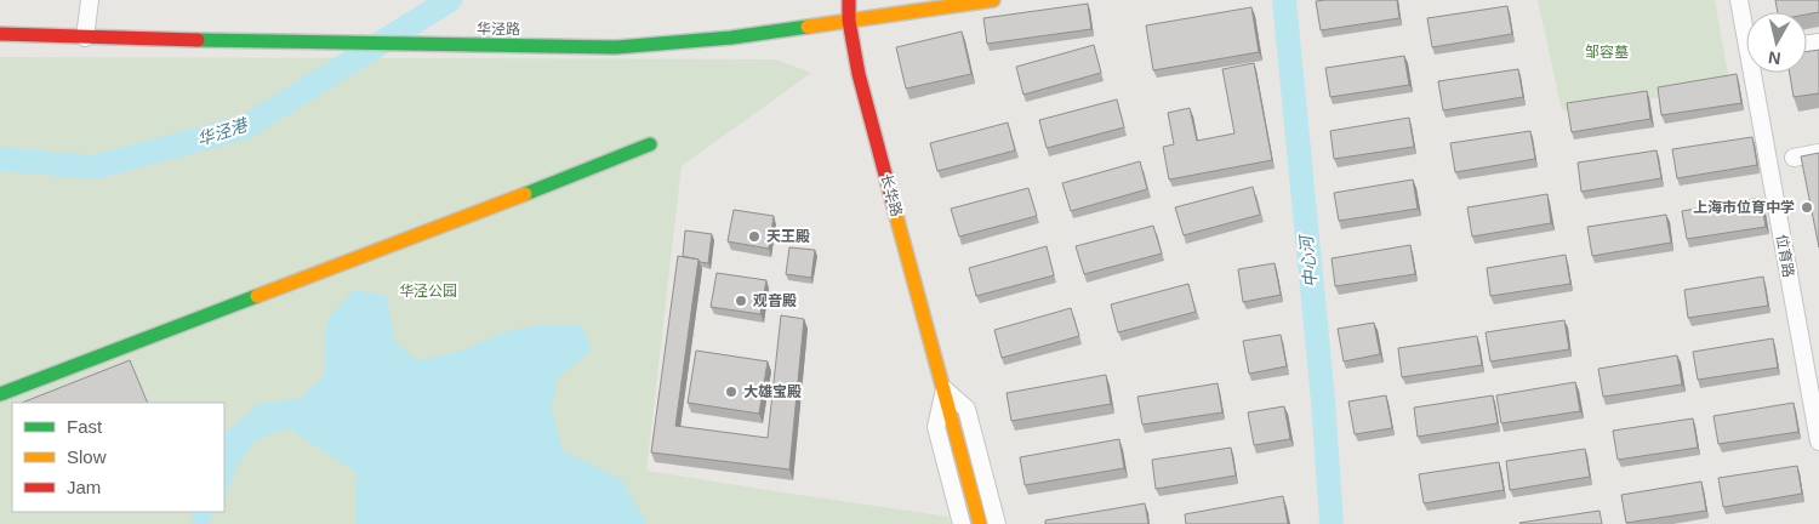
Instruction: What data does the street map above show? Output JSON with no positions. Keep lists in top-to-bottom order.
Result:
{
  "streets": {
    "street": ["华泾路", "长华路", "位育路"]
  },
  "crossings": [
    ["华泾路", "长华路"]
  ],
  "water": ["华泾港", "中心河"],
  "parks": ["邹容墓", "华泾公园"],
  "places": [
    "上海市位育中学",
    "天王殿",
    "观音殿",
    "大雄宝殿"
  ],
  "legend": ["Fast", "Slow", "Jam"],
  "north": "bottom"
}
